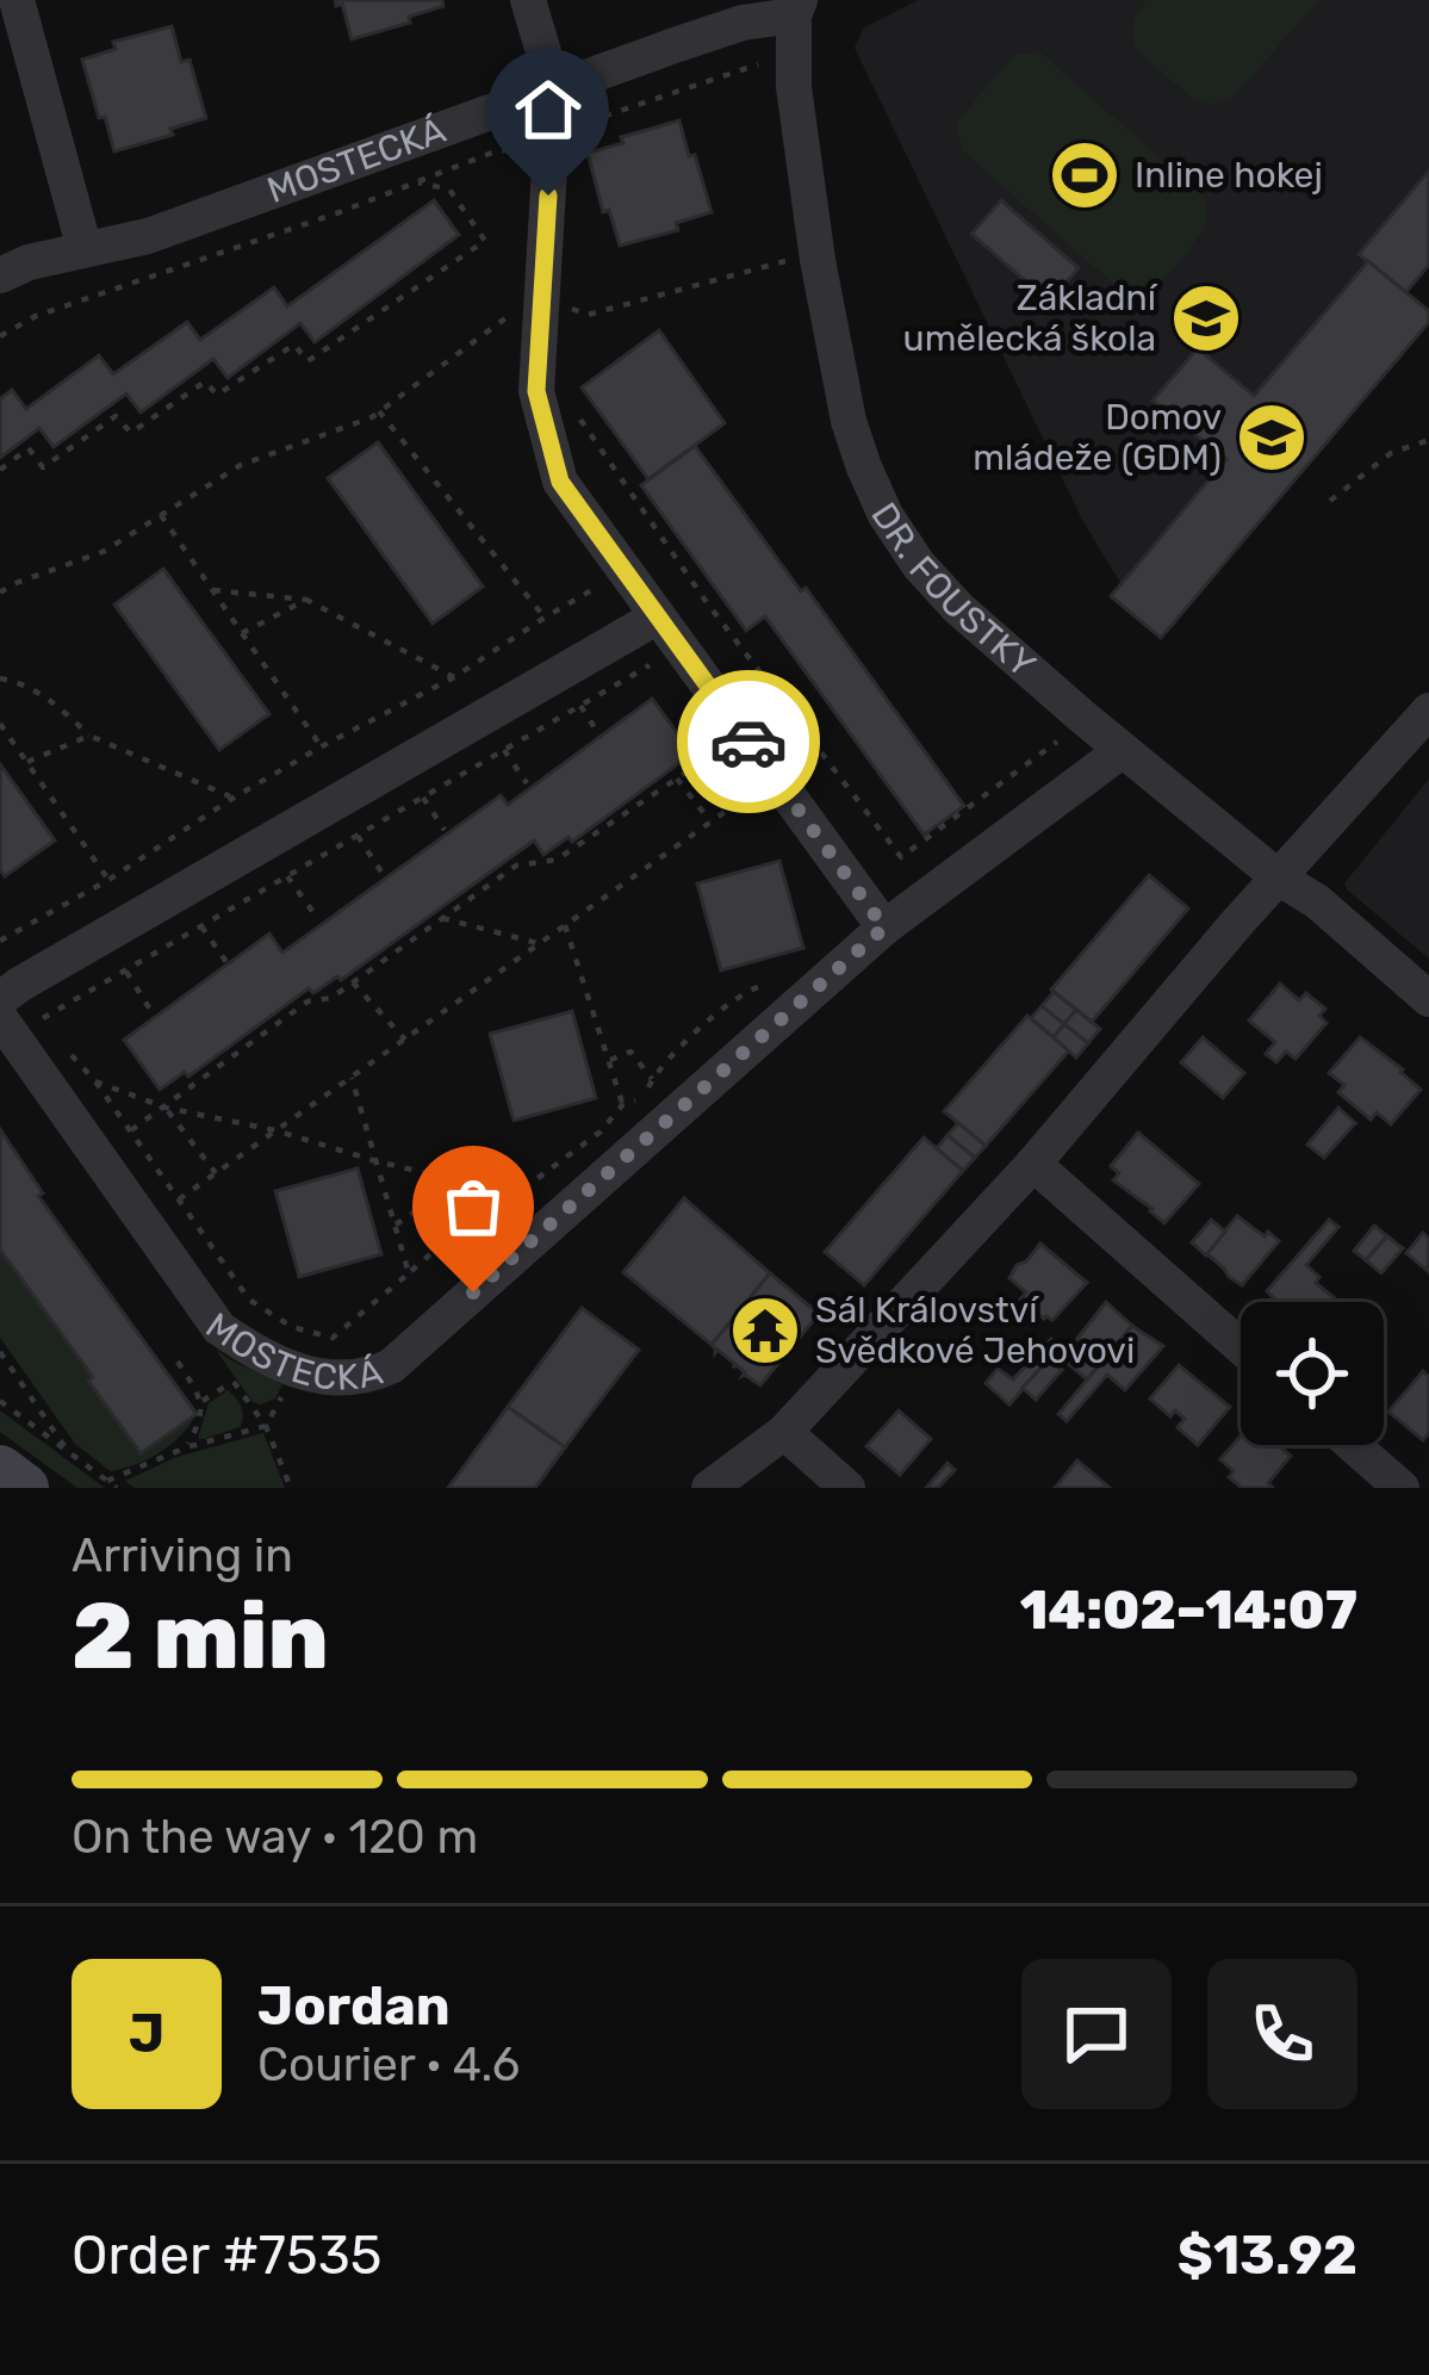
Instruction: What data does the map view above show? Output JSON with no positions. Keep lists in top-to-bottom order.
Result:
{
  "streets": {
    "street": ["MOSTECKÁ", "DR. FOUSTKY"]
  },
  "crossings": [
    ["MOSTECKÁ", "DR. FOUSTKY"]
  ],
  "places": {
    "sports": ["Inline hokej"],
    "school or university": ["Základní umělecká škola", "Domov mládeže (GDM)"],
    "temple": ["Sál Království Svědkové Jehovovi"]
  },
  "page": {
    "heading": ["2 min", "Arriving in", "14:02–14:07"],
    "panel": [
      "Jordan",
      "Courier · 4.6",
      "Order #7535",
      "$13.92"
    ],
    "bar": "On the way · 120 m",
    "round": "J"
  }
}
